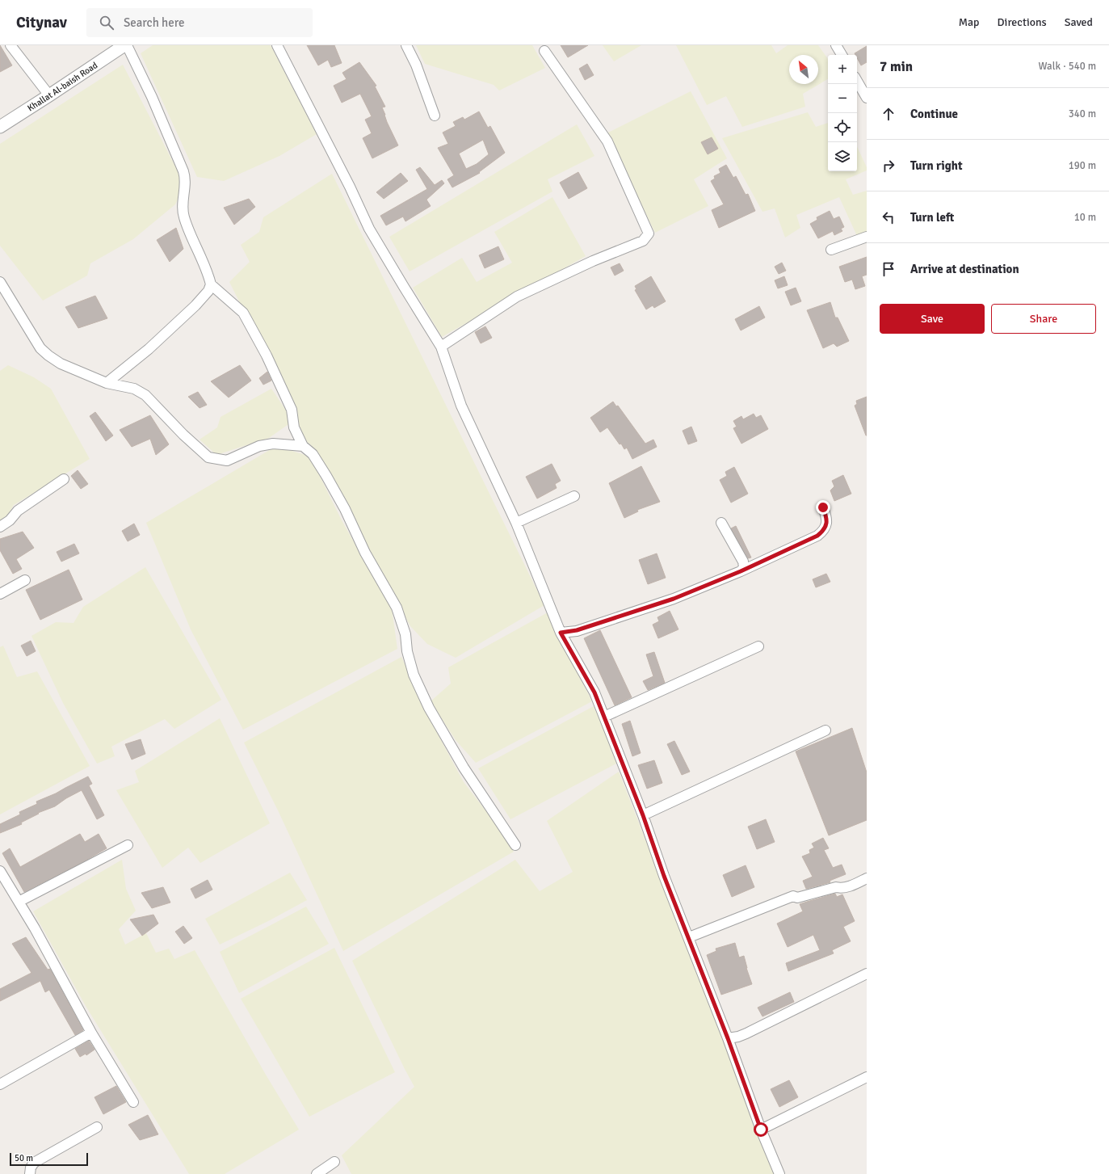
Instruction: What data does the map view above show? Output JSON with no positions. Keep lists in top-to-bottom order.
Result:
{
  "streets": {
    "street": ["Khallat Al-baish Road"]
  },
  "scale_bar": "50 m",
  "north": "top left",
  "page": {
    "header": "Citynav",
    "search": "Search here",
    "nav": ["Map", "Directions", "Saved"],
    "heading": ["7 min", "Walk · 540 m"],
    "map_buttons": ["+", "−"],
    "list": [
      ["Continue", "340 m"],
      ["Turn right", "190 m"],
      ["Turn left", "10 m"],
      "Arrive at destination"
    ],
    "buttons": ["Save", "Share"],
    "scale": "50 m"
  }
}
